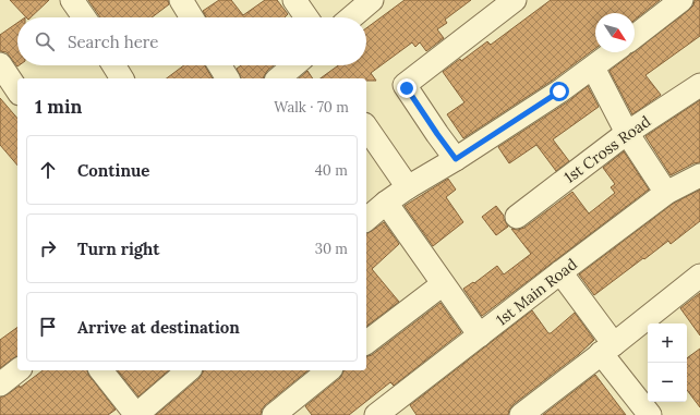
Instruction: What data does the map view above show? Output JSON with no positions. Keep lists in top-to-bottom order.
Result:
{
  "streets": {
    "street": ["1st Cross Road", "1st Main Road"]
  },
  "north": "bottom right",
  "page": {
    "search": "Search here",
    "heading": ["1 min", "Walk · 70 m"],
    "list": [
      ["Continue", "40 m"],
      ["Turn right", "30 m"],
      "Arrive at destination"
    ],
    "map_buttons": ["+", "−"]
  }
}
